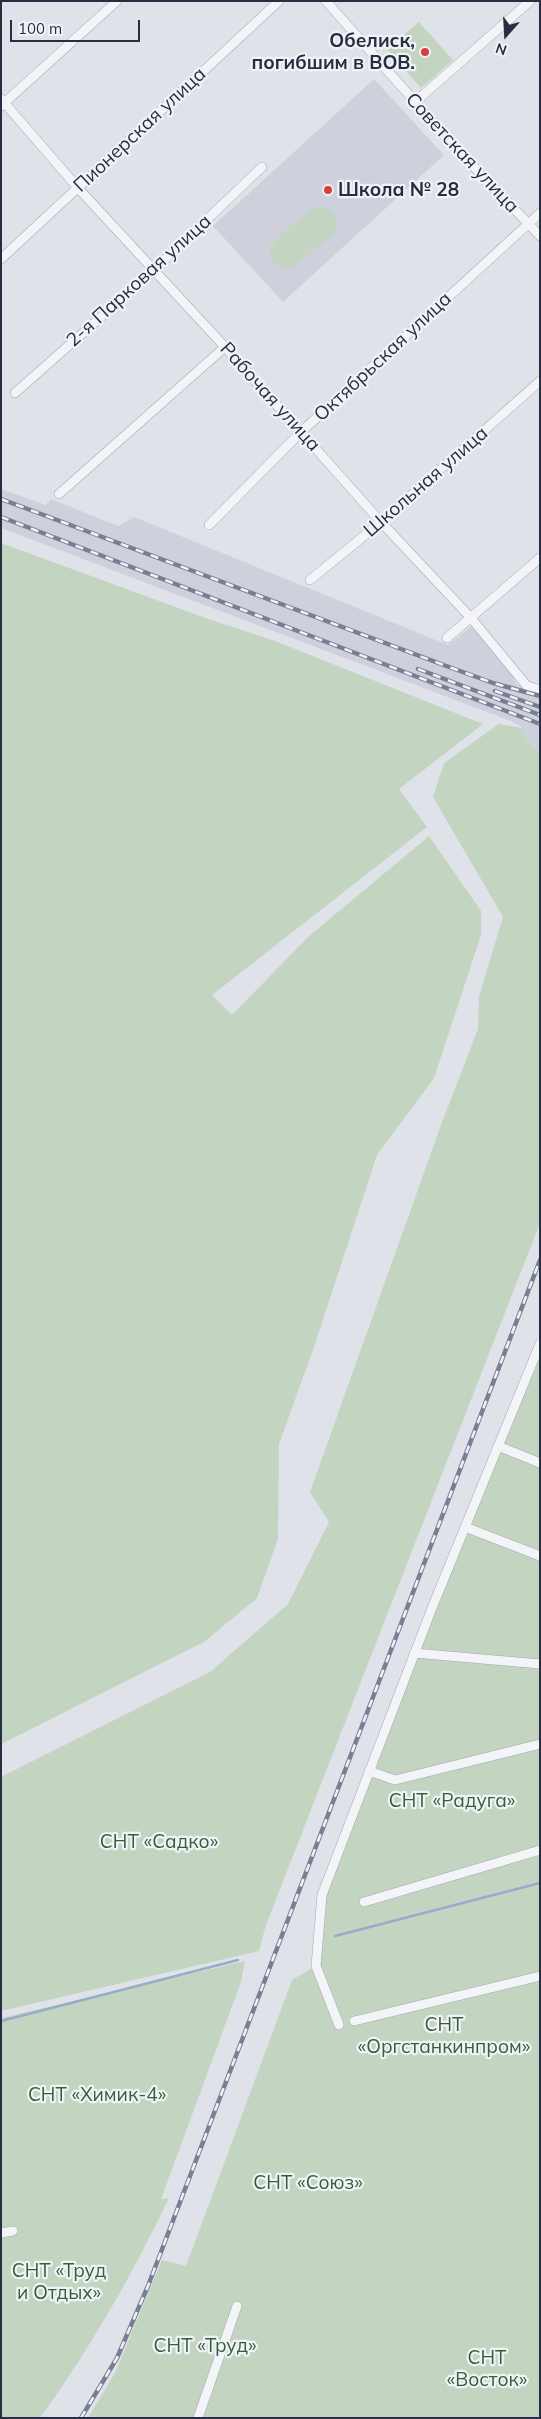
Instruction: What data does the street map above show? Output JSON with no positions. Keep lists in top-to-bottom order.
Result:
{
  "streets": {
    "street": [
      "Пионерская улица",
      "Советская улица",
      "2-я Парковая улица",
      "Октябрьская улица",
      "Рабочая улица",
      "Школьная улица"
    ]
  },
  "crossings": [
    ["Пионерская улица", "Рабочая улица"],
    ["Советская улица", "Октябрьская улица"],
    ["2-я Парковая улица", "Рабочая улица"],
    ["Октябрьская улица", "Рабочая улица"],
    ["Рабочая улица", "Школьная улица"]
  ],
  "parks": [
    "СНТ «Радуга»",
    "СНТ «Садко»",
    "СНТ «Оргстанкинпром»",
    "СНТ «Химик-4»",
    "СНТ «Союз»",
    "СНТ «Труд и Отдых»",
    "СНТ «Труд»",
    "СНТ «Восток»"
  ],
  "places": ["Обелиск, погибшим в ВОВ.", "Школа № 28"],
  "scale_bar": "100 m",
  "north": "bottom"
}
